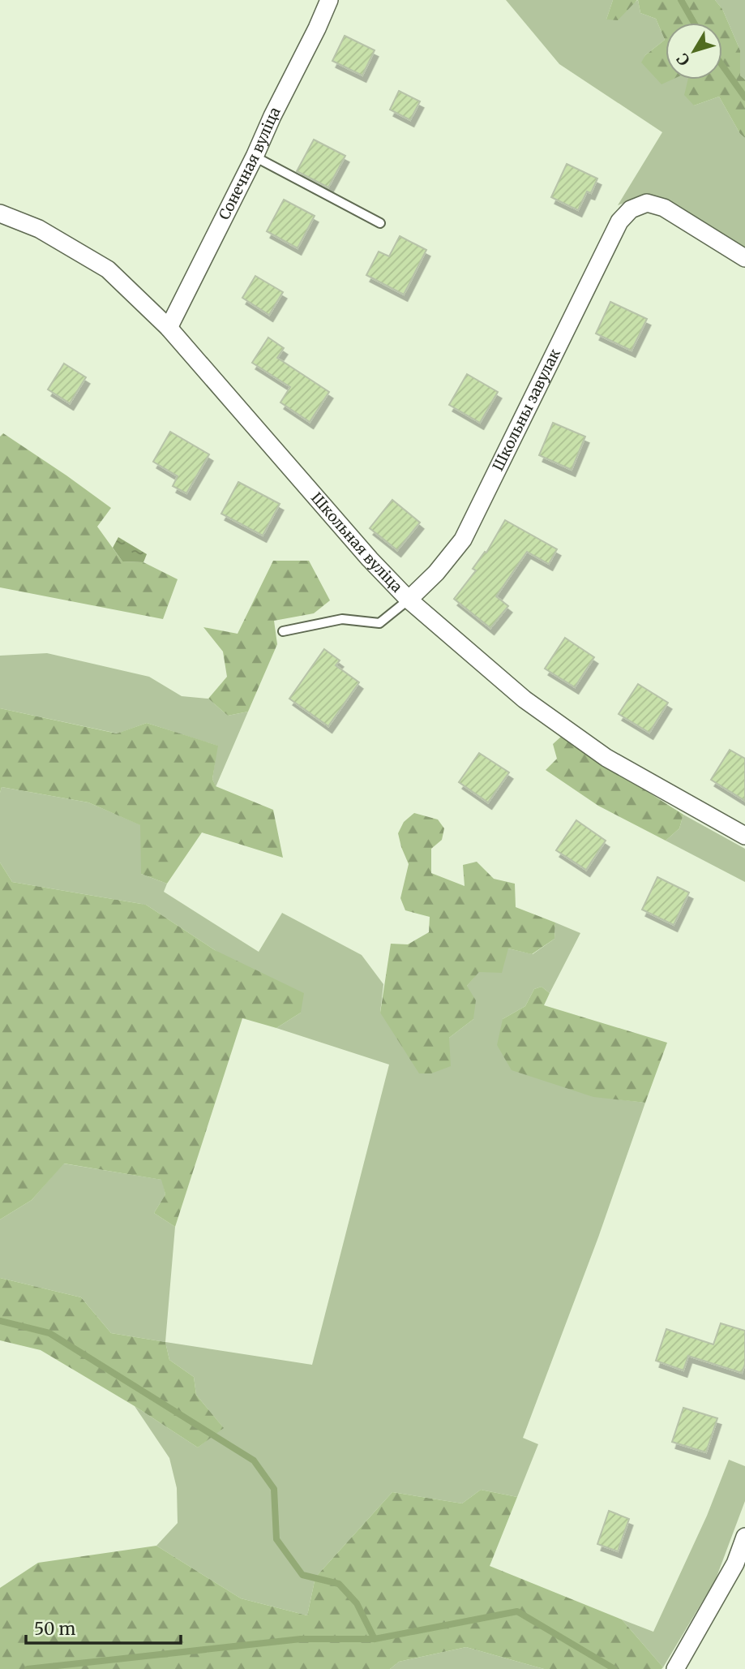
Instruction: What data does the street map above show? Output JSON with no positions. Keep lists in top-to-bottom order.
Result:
{
  "streets": {
    "street": ["Сонечная вуліца", "Школьны завулак", "Школьная вуліца"]
  },
  "crossings": [
    ["Сонечная вуліца", "Школьная вуліца"],
    ["Школьны завулак", "Школьная вуліца"]
  ],
  "scale_bar": "50 m",
  "north": "bottom left"
}
